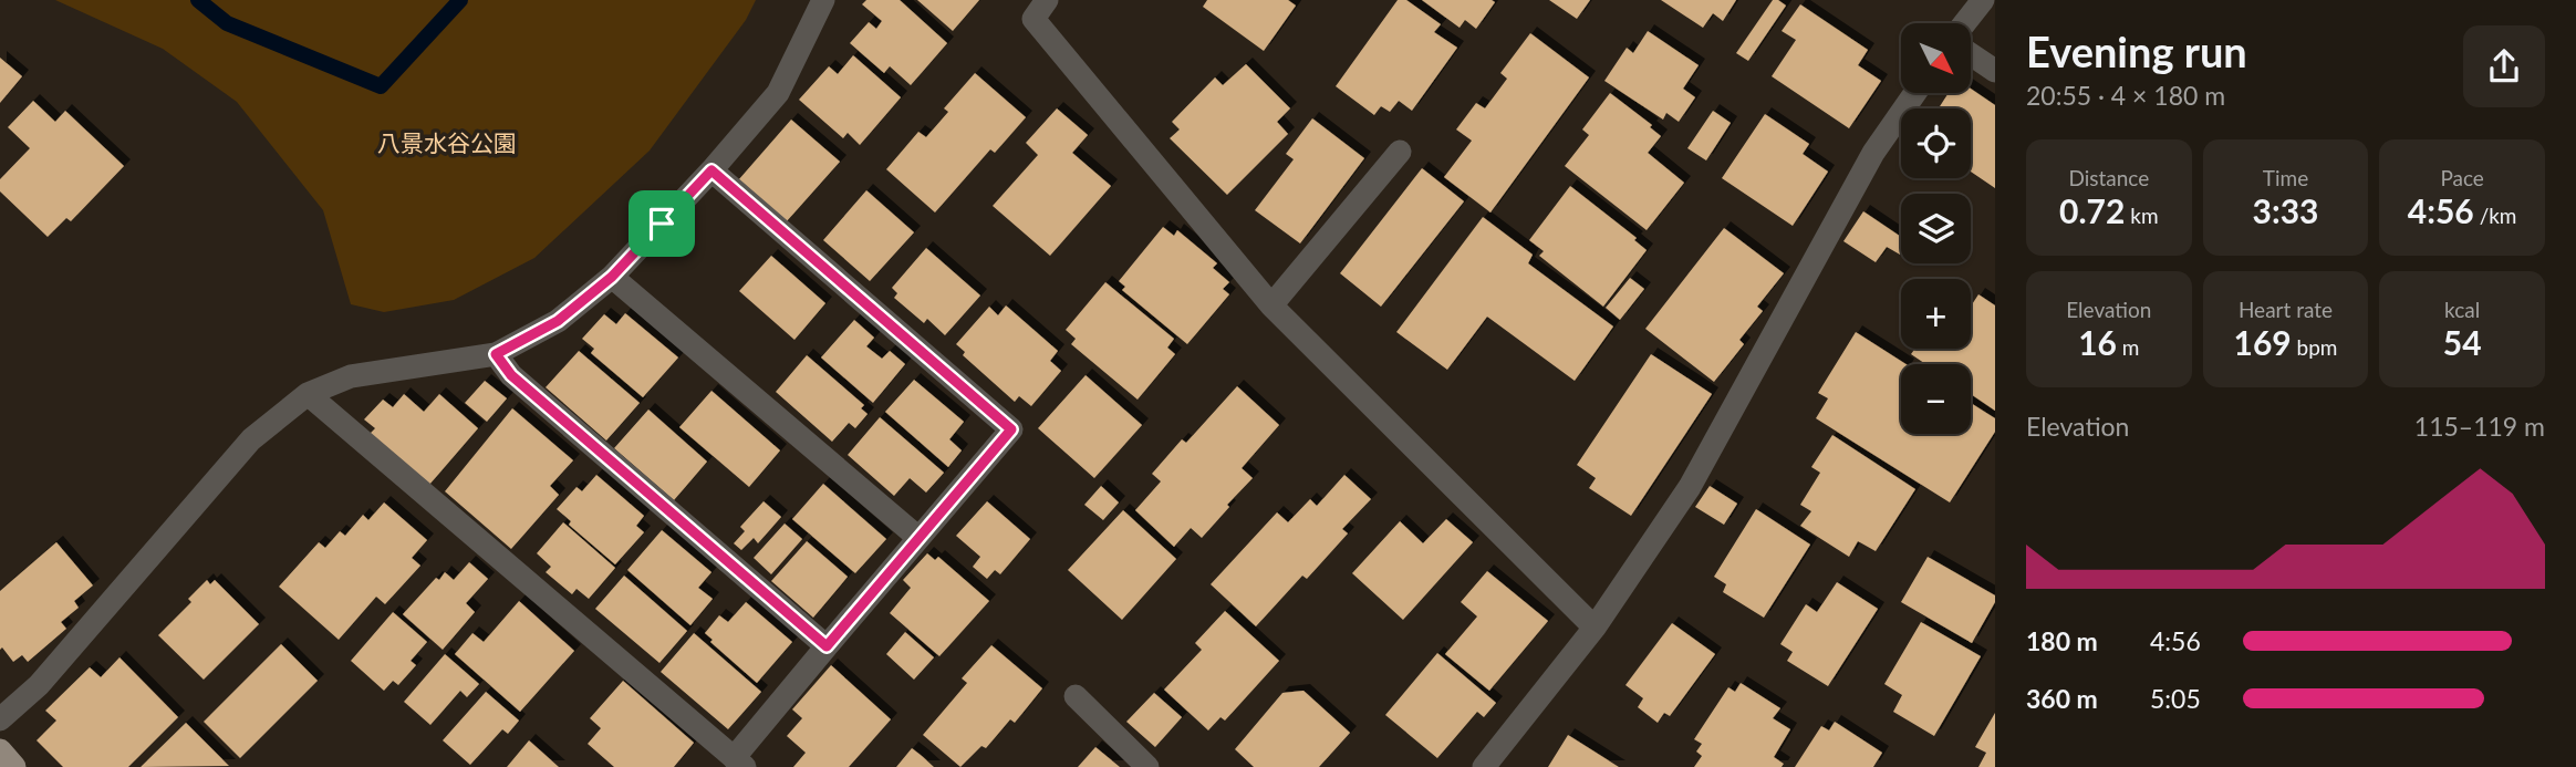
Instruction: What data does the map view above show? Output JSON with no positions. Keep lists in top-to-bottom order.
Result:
{
  "parks": ["八景水谷公園"],
  "north": "bottom right",
  "page": {
    "heading": ["Evening run", "20:55 · 4 × 180 m"],
    "map_buttons": ["+", "−"],
    "stats": [
      ["Distance", "0.72 km"],
      ["Time", "3:33"],
      ["Pace", "4:56 /km"],
      ["Elevation", "16 m"],
      ["Heart rate", "169 bpm"],
      ["kcal", "54"]
    ],
    "chart": ["Elevation", "115–119 m"],
    "list": [
      {
        "name": "180 m",
        "note": "4:56"
      },
      {
        "name": "360 m",
        "note": "5:05"
      }
    ]
  }
}
